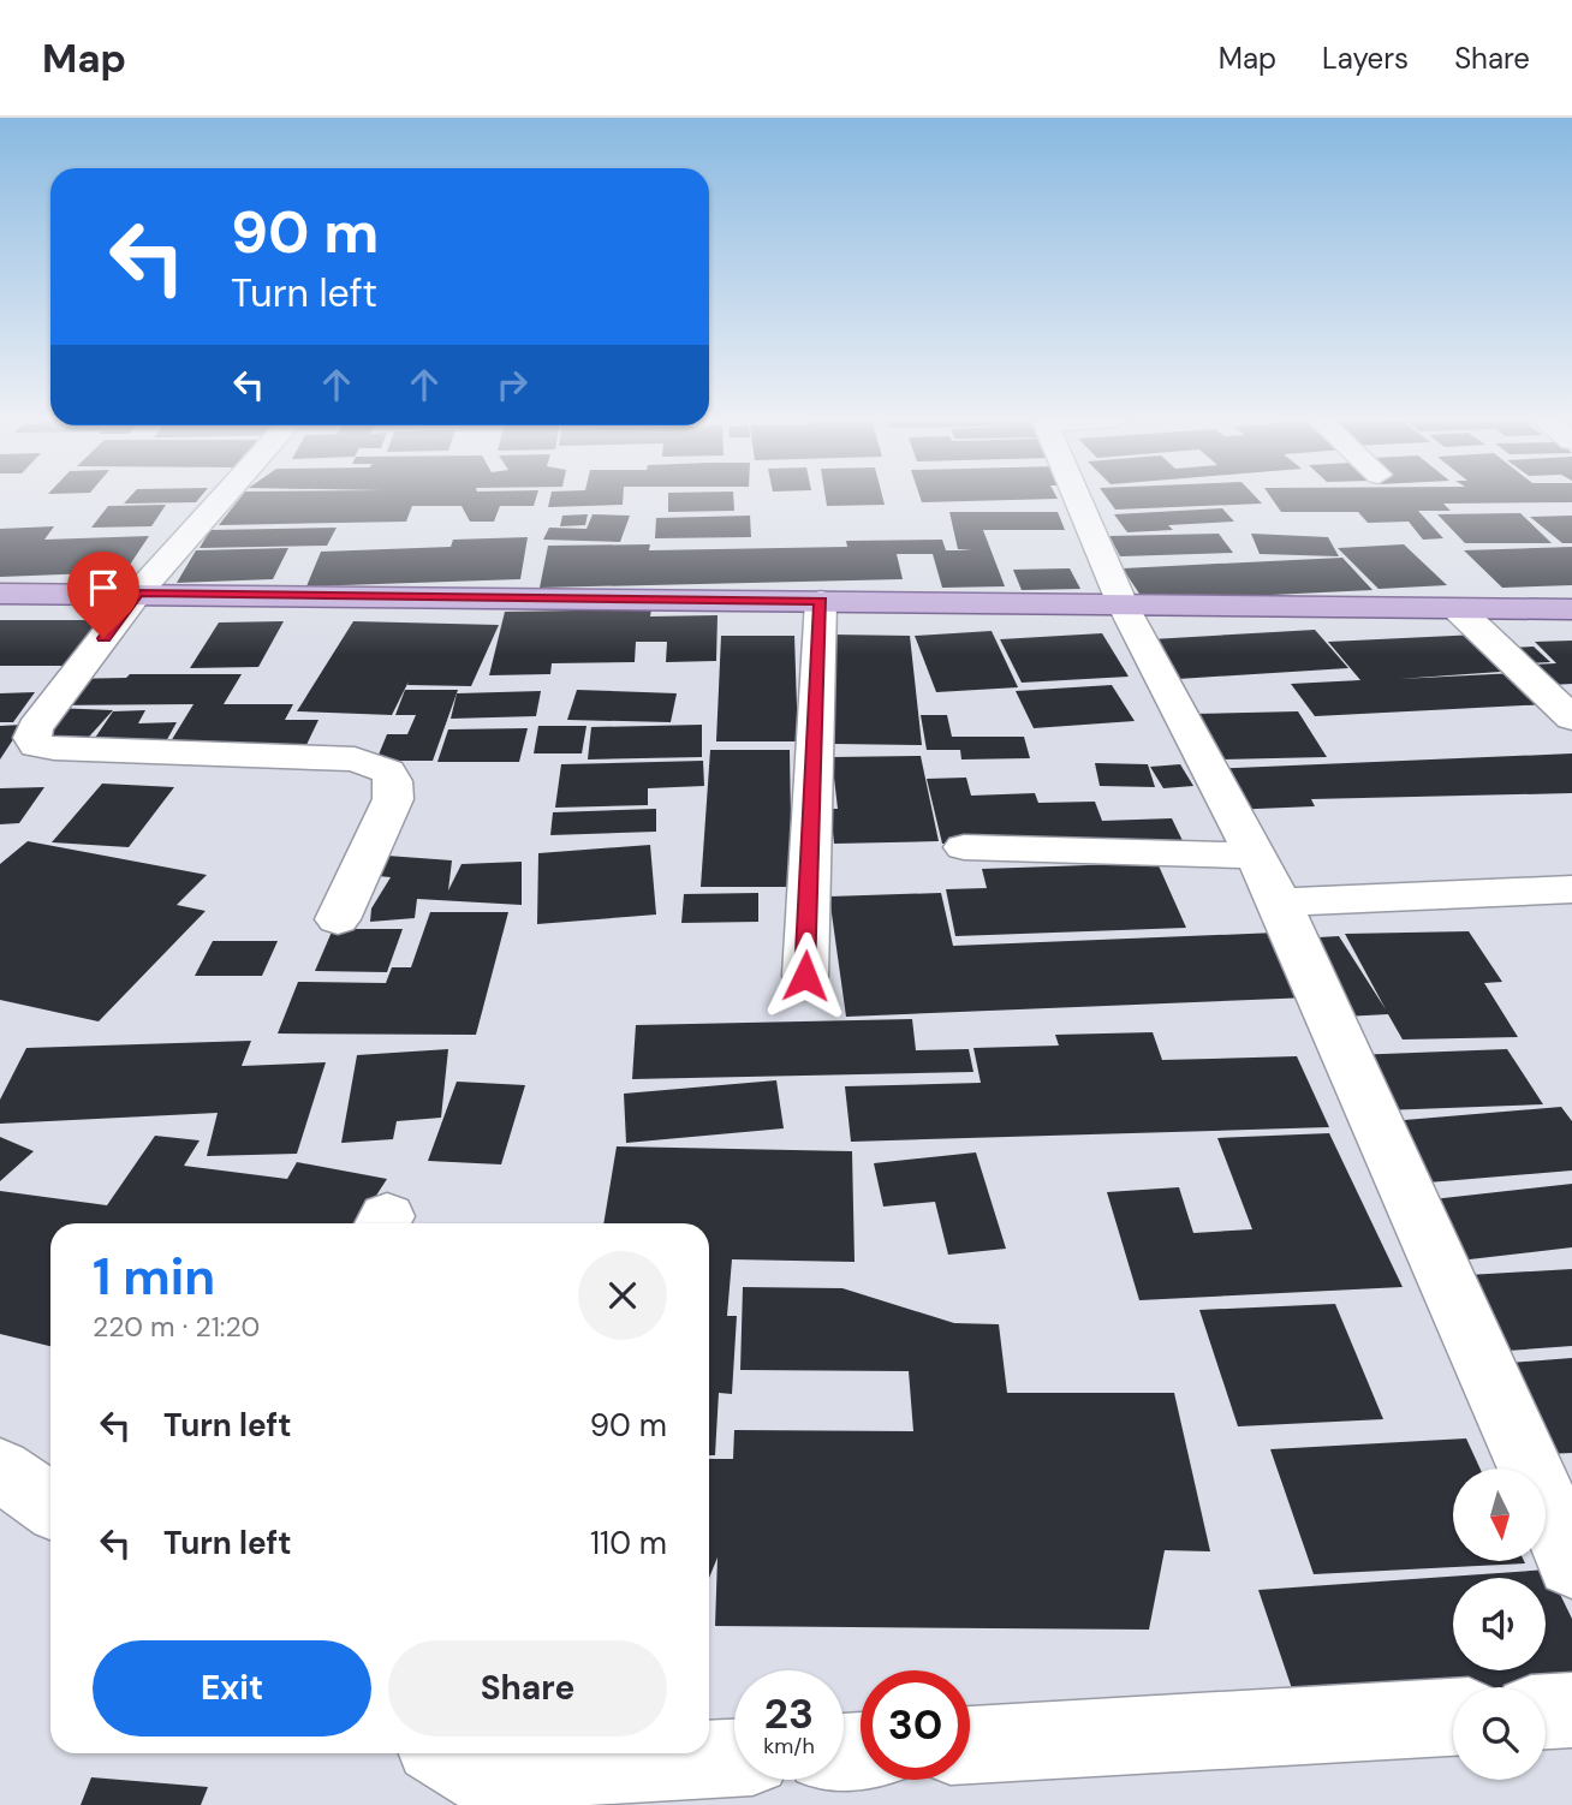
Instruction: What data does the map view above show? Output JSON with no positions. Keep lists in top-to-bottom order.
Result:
{
  "north": "bottom",
  "page": {
    "header": "Map",
    "nav": ["Map", "Layers", "Share"],
    "turn": ["90 m", "Turn left"],
    "heading": ["1 min", "220 m · 21:20"],
    "list": [
      {
        "name": "Turn left",
        "value": "90 m"
      },
      {
        "name": "Turn left",
        "value": "110 m"
      }
    ],
    "buttons": ["Exit", "Share"],
    "speed": "23 km/h",
    "limit": "30"
  }
}
